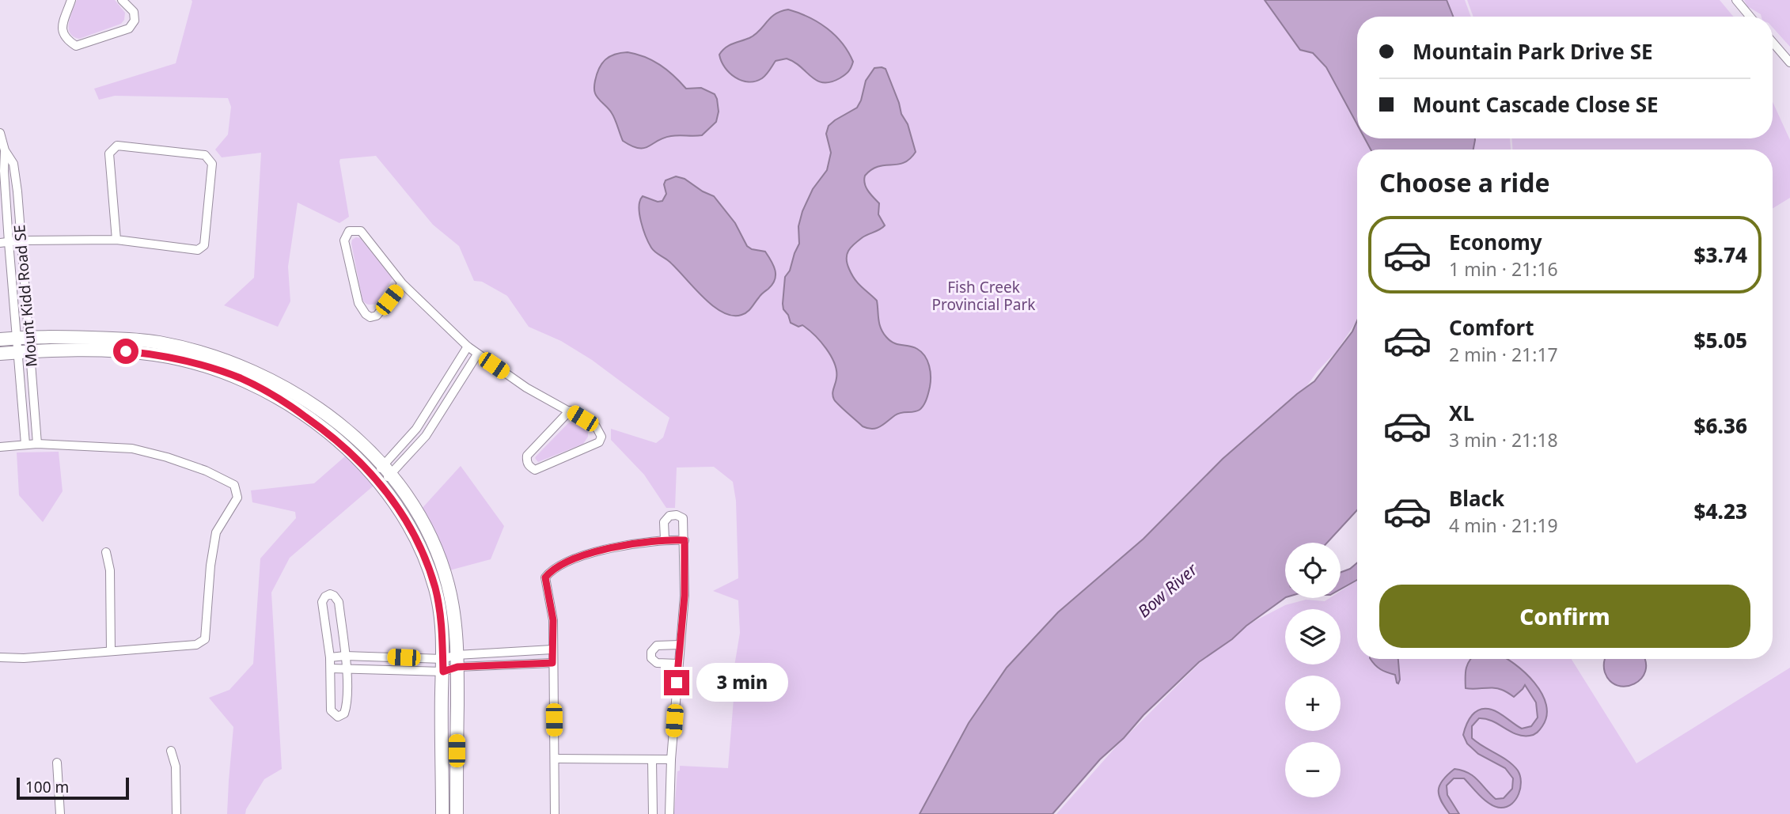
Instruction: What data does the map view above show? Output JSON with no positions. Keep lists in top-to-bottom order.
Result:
{
  "streets": {
    "street": ["Mount Kidd Road SE"]
  },
  "water": ["Bow River"],
  "parks": ["Fish Creek Provincial Park"],
  "scale_bar": "100 m",
  "page": {
    "banner": ["Mountain Park Drive SE", "Mount Cascade Close SE"],
    "heading": "Choose a ride",
    "list": [
      {
        "name": "Economy",
        "note": "1 min · 21:16",
        "value": "$3.74"
      },
      {
        "name": "Comfort",
        "note": "2 min · 21:17",
        "value": "$5.05"
      },
      {
        "name": "XL",
        "note": "3 min · 21:18",
        "value": "$6.36"
      },
      {
        "name": "Black",
        "note": "4 min · 21:19",
        "value": "$4.23"
      }
    ],
    "map_buttons": ["+", "−"],
    "buttons": "Confirm",
    "bubble": "3 min",
    "scale": "100 m"
  }
}
